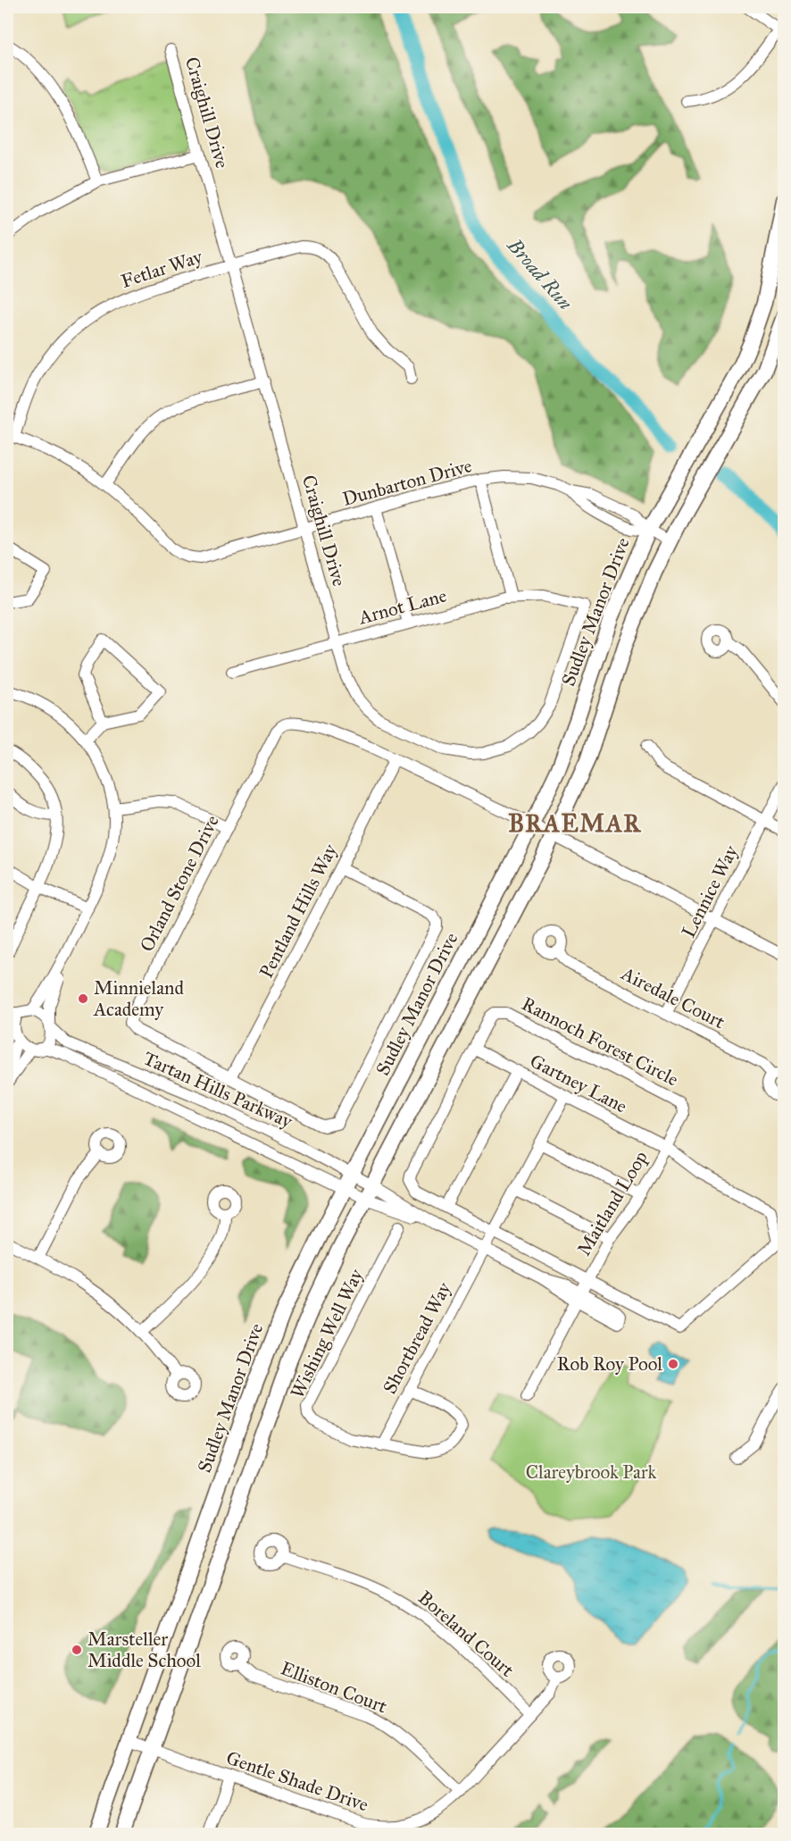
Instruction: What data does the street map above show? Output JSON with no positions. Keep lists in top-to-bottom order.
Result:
{
  "streets": {
    "main road": ["Sudley Manor Drive"],
    "street": [
      "Craighill Drive",
      "Fetlar Way",
      "Dunbarton Drive",
      "Arnot Lane",
      "Orland Stone Drive",
      "Lennice Way",
      "Pentland Hills Way",
      "Airedale Court",
      "Rannoch Forest Circle",
      "Gartney Lane",
      "Tartan Hills Parkway",
      "Maitland Loop",
      "Wishing Well Way",
      "Shortbread Way",
      "Boreland Court",
      "Elliston Court",
      "Gentle Shade Drive"
    ]
  },
  "crossings": [
    ["Craighill Drive", "Fetlar Way"],
    ["Craighill Drive", "Dunbarton Drive"],
    ["Craighill Drive", "Arnot Lane"],
    ["Fetlar Way", "Dunbarton Drive"],
    ["Dunbarton Drive", "Sudley Manor Drive"],
    ["Sudley Manor Drive", "Orland Stone Drive"],
    ["Sudley Manor Drive", "Tartan Hills Parkway"],
    ["Sudley Manor Drive", "Gentle Shade Drive"],
    ["Orland Stone Drive", "Lennice Way"],
    ["Orland Stone Drive", "Pentland Hills Way"],
    ["Lennice Way", "Airedale Court"],
    ["Rannoch Forest Circle", "Gartney Lane"],
    ["Rannoch Forest Circle", "Maitland Loop"],
    ["Rannoch Forest Circle", "Shortbread Way"],
    ["Gartney Lane", "Maitland Loop"],
    ["Gartney Lane", "Shortbread Way"],
    ["Wishing Well Way", "Shortbread Way"],
    ["Boreland Court", "Gentle Shade Drive"],
    ["Elliston Court", "Gentle Shade Drive"]
  ],
  "districts": ["BRAEMAR"],
  "water": ["Broad Run"],
  "parks": ["Clareybrook Park"],
  "places": ["Minnieland Academy", "Rob Roy Pool", "Marsteller Middle School"]
}
